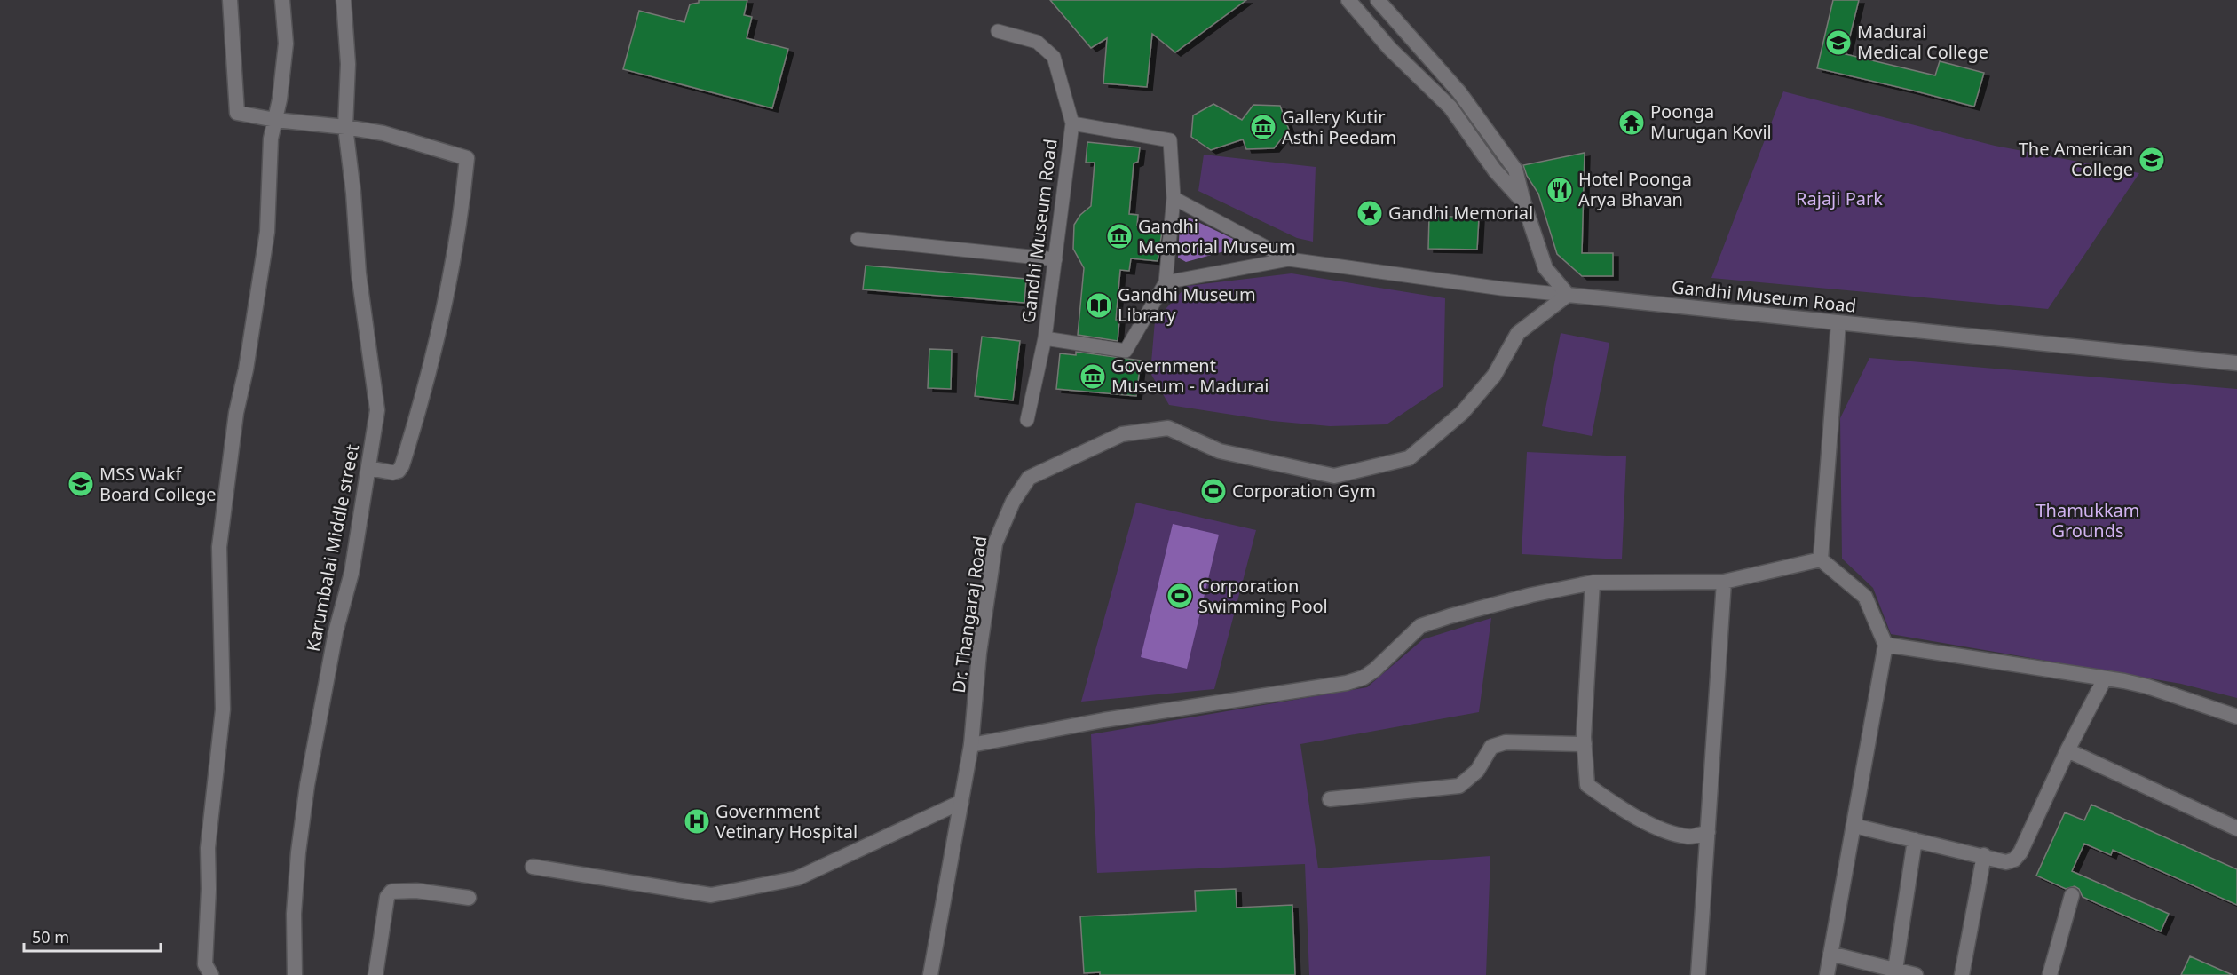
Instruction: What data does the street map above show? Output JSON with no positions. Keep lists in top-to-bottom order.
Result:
{
  "streets": {
    "street": ["Gandhi Museum Road", "Karumbalai Middle street", "Dr. Thangaraj Road"]
  },
  "crossings": [
    ["Gandhi Museum Road", "Dr. Thangaraj Road"]
  ],
  "parks": ["Rajaji Park", "Thamukkam Grounds"],
  "places": {
    "school or university": ["Madurai Medical College", "The American College", "MSS Wakf Board College"],
    "temple": ["Poonga Murugan Kovil"],
    "museum": ["Gallery Kutir Asthi Peedam", "Gandhi Memorial Museum", "Government Museum - Madurai"],
    "restaurant": ["Hotel Poonga Arya Bhavan"],
    "place": ["Gandhi Memorial"],
    "library": ["Gandhi Museum Library"],
    "sports": ["Corporation Gym", "Corporation Swimming Pool"],
    "hospital": ["Government Vetinary Hospital"]
  },
  "scale_bar": "50 m"
}
